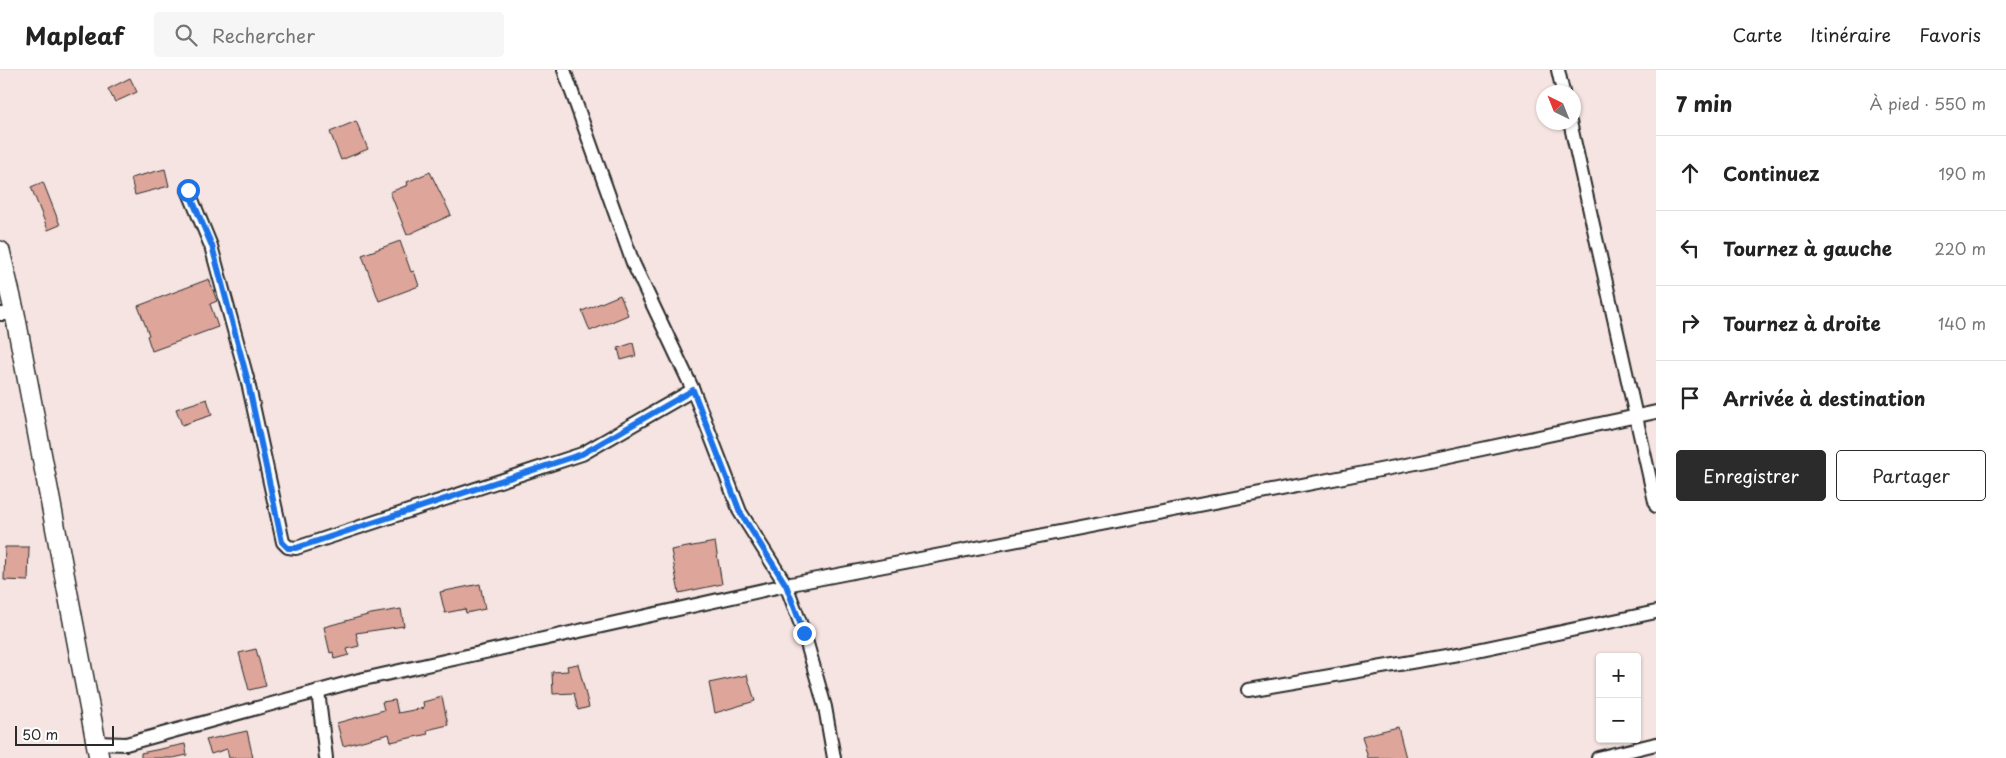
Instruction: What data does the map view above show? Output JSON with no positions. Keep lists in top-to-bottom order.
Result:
{
  "scale_bar": "50 m",
  "north": "top left",
  "page": {
    "header": "Mapleaf",
    "search": "Rechercher",
    "nav": ["Carte", "Itinéraire", "Favoris"],
    "heading": ["7 min", "À pied · 550 m"],
    "list": [
      ["Continuez", "190 m"],
      ["Tournez à gauche", "220 m"],
      ["Tournez à droite", "140 m"],
      "Arrivée à destination"
    ],
    "buttons": ["Enregistrer", "Partager"],
    "map_buttons": ["+", "−"],
    "scale": "50 m"
  }
}
